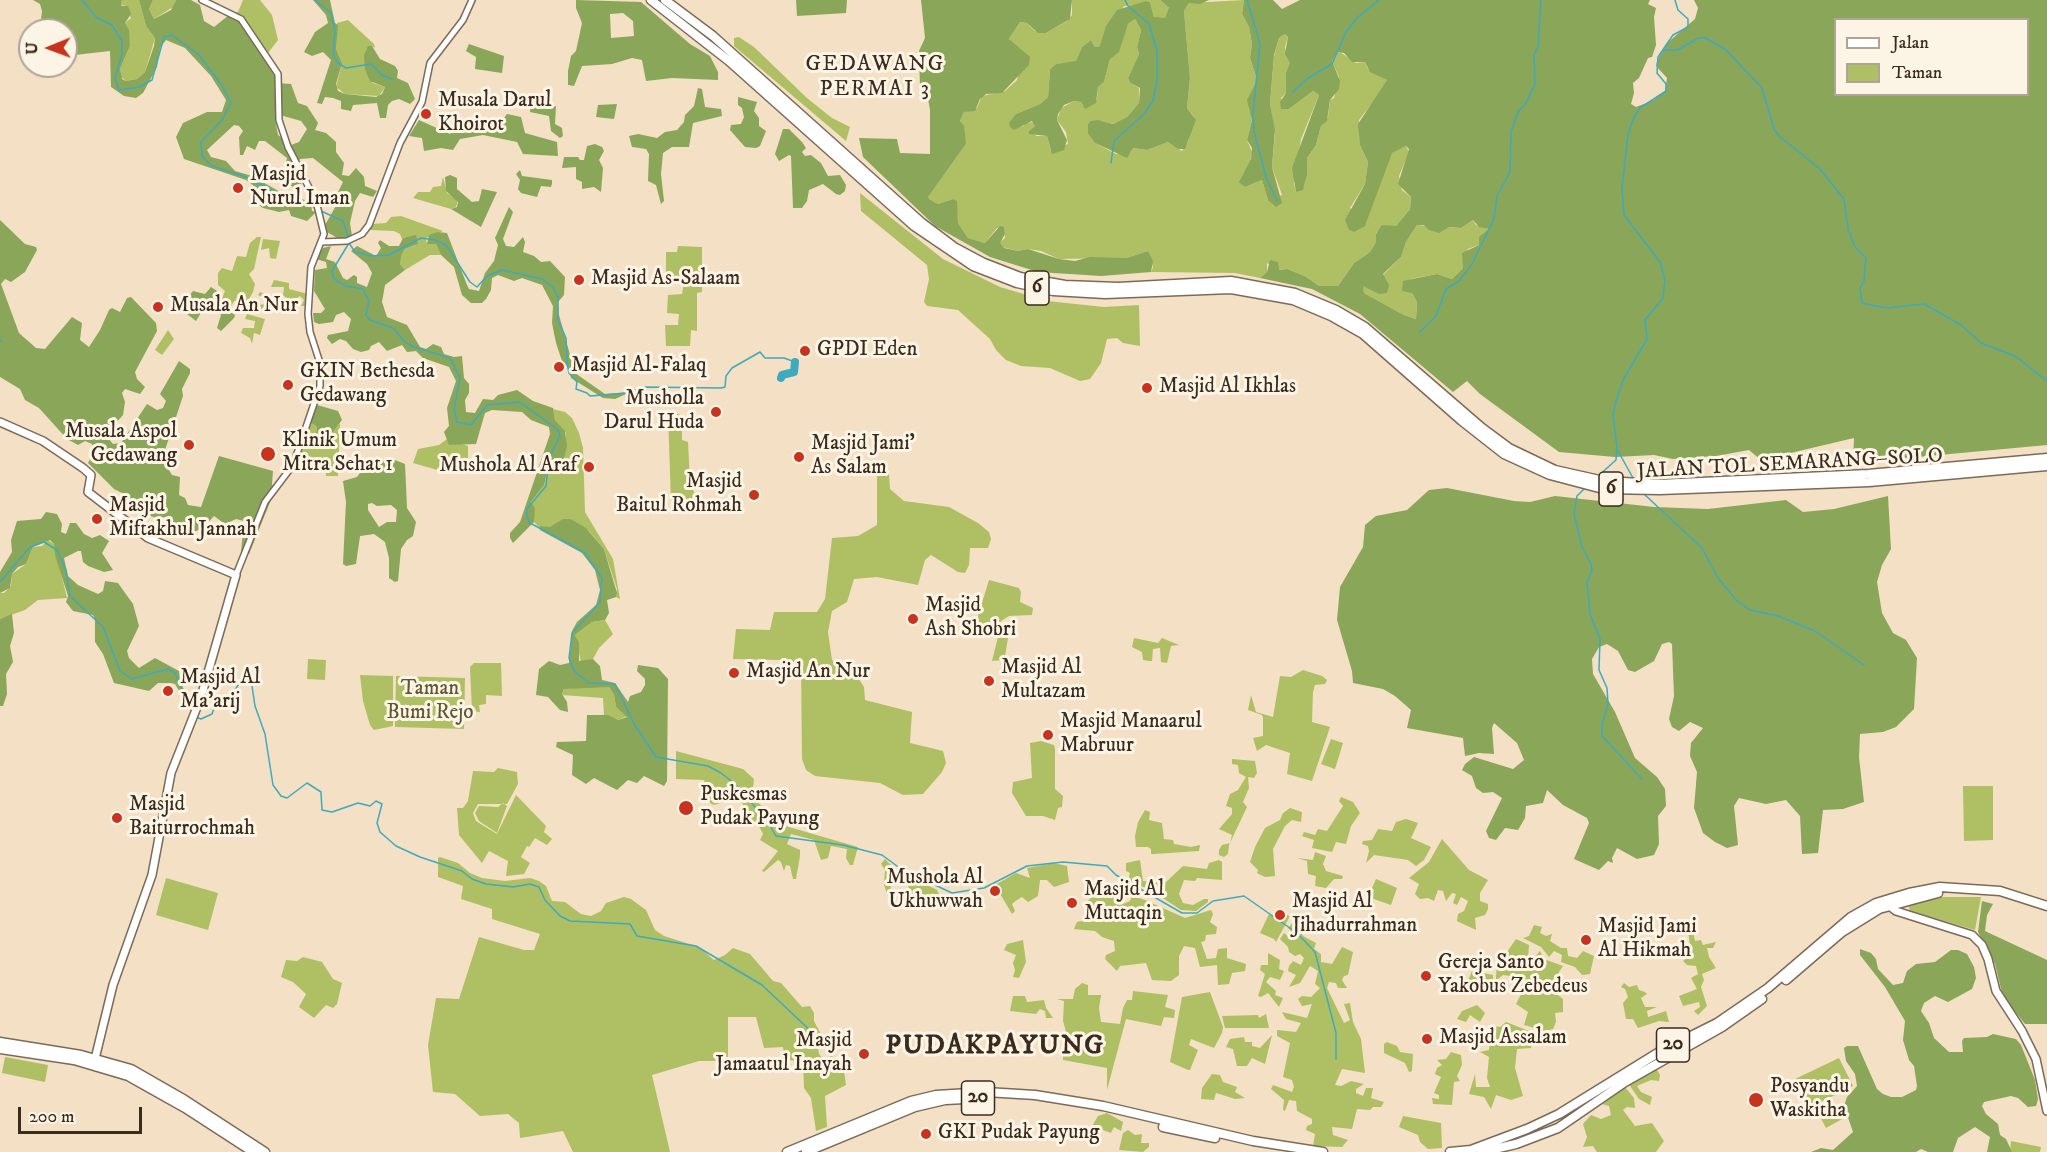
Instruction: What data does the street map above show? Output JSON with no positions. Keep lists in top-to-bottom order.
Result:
{
  "streets": {
    "highway": ["6", "JALAN TOL SEMARANG–SOLO", "20"]
  },
  "districts": ["GEDAWANG PERMAI 3", "PUDAKPAYUNG"],
  "parks": ["Taman Bumi Rejo"],
  "places": [
    "Musala Darul Khoirot",
    "Masjid Nurul Iman",
    "Masjid As-Salaam",
    "Musala An Nur",
    "GPDI Eden",
    "Masjid Al-Falaq",
    "GKIN Bethesda Gedawang",
    "Masjid Al Ikhlas",
    "Musholla Darul Huda",
    "Musala Aspol Gedawang",
    "Klinik Umum Mitra Sehat 1",
    "Masjid Jami' As Salam",
    "Mushola Al Araf",
    "Masjid Baitul Rohmah",
    "Masjid Miftakhul Jannah",
    "Masjid Ash Shobri",
    "Masjid An Nur",
    "Masjid Al Multazam",
    "Masjid Al Ma'arij",
    "Masjid Manaarul Mabruur",
    "Puskesmas Pudak Payung",
    "Masjid Baiturrochmah",
    "Mushola Al Ukhuwwah",
    "Masjid Al Muttaqin",
    "Masjid Al Jihadurrahman",
    "Masjid Jami Al Hikmah",
    "Gereja Santo Yakobus Zebedeus",
    "Masjid Assalam",
    "Masjid Jamaatul Inayah",
    "Posyandu Waskitha",
    "GKI Pudak Payung"
  ],
  "legend": ["Jalan", "Taman"],
  "scale_bar": "200 m",
  "north": "left"
}
